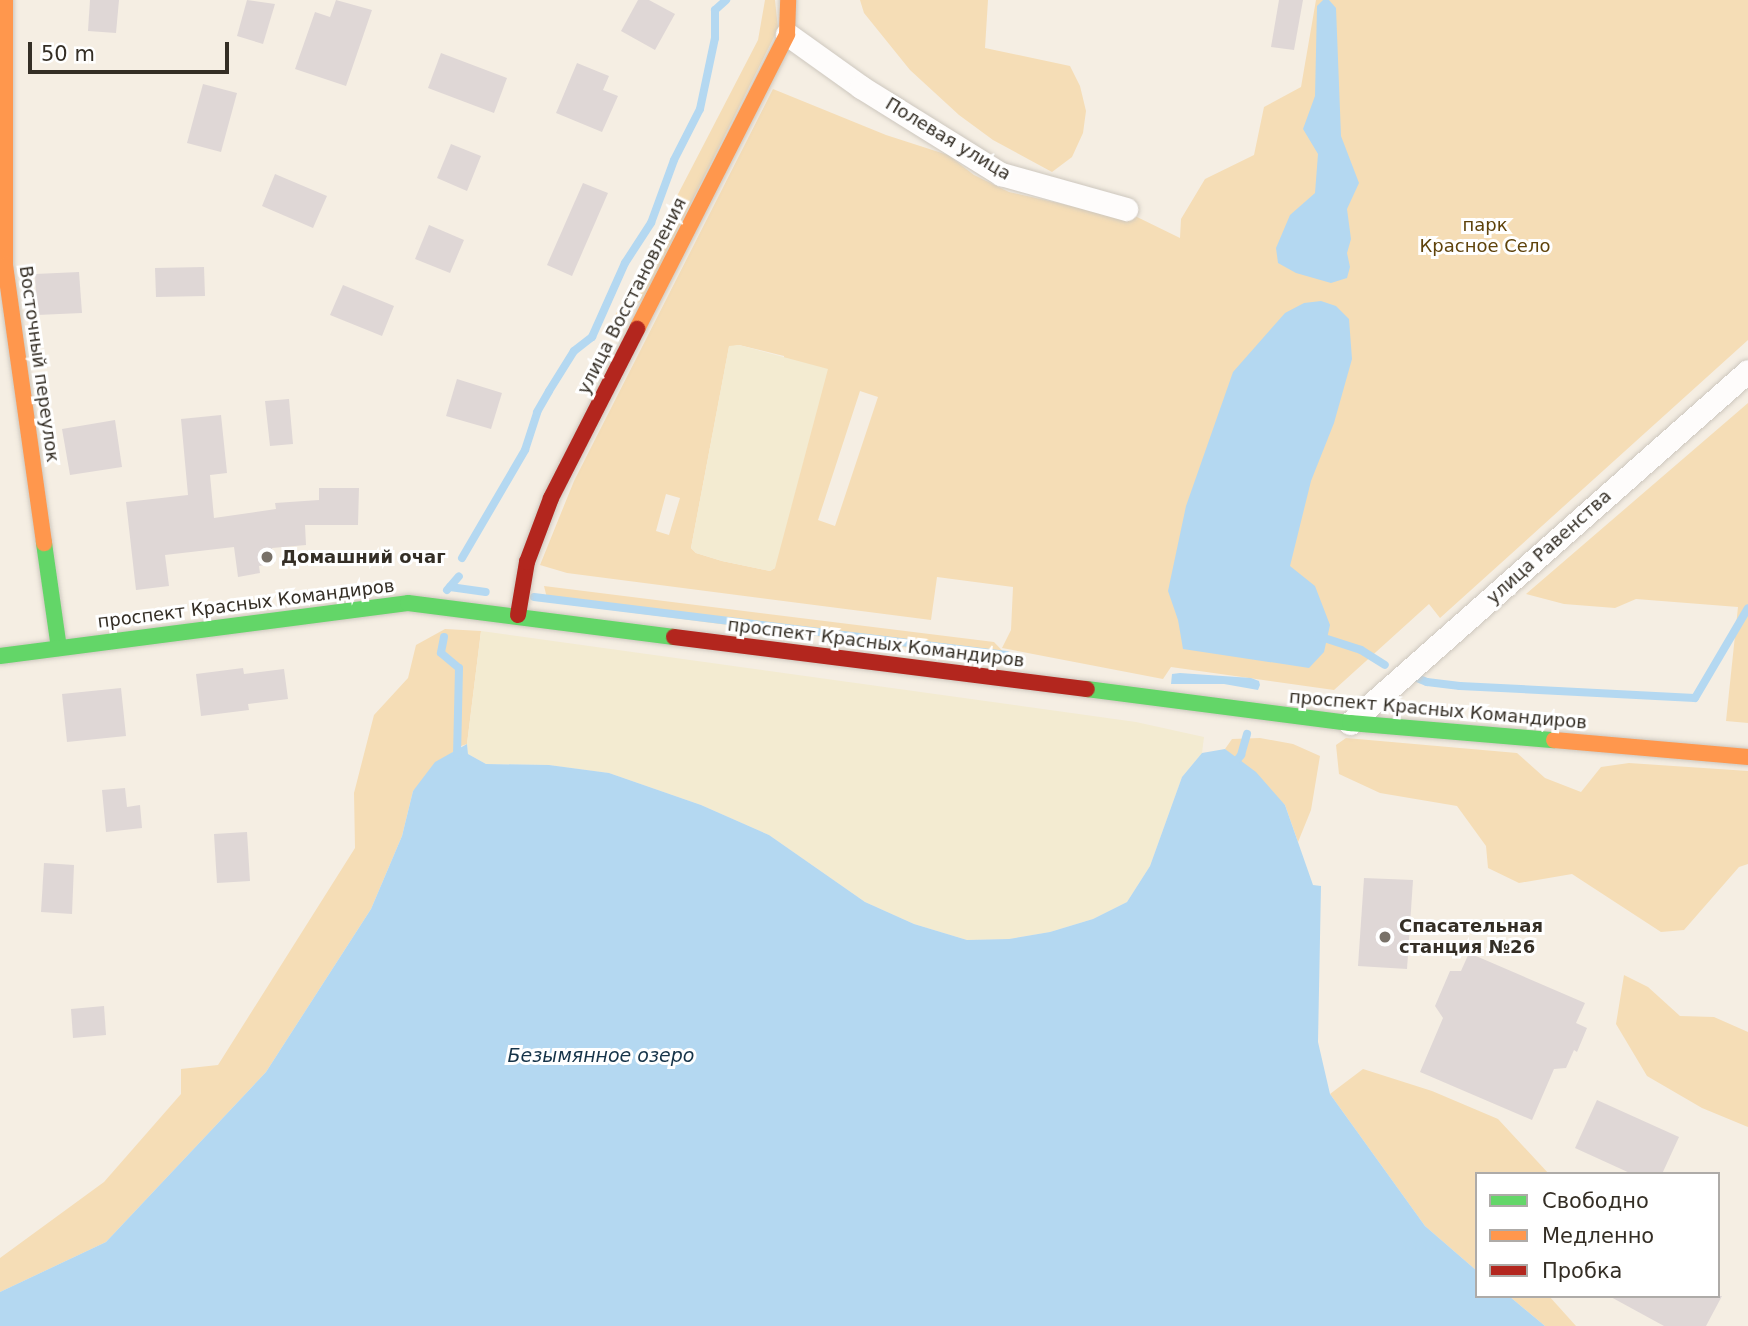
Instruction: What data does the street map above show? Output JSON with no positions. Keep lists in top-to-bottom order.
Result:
{
  "streets": {
    "street": [
      "Полевая улица",
      "улица Восстановления",
      "Восточный переулок",
      "улица Равенства",
      "проспект Красных Командиров"
    ]
  },
  "crossings": [
    ["Полевая улица", "улица Восстановления"],
    ["улица Восстановления", "проспект Красных Командиров"],
    ["Восточный переулок", "проспект Красных Командиров"],
    ["улица Равенства", "проспект Красных Командиров"]
  ],
  "water": ["Безымянное озеро"],
  "parks": ["парк Красное Село"],
  "places": ["Домашний очаг", "Спасательная станция №26"],
  "legend": ["Свободно", "Медленно", "Пробка"],
  "scale_bar": "50 m"
}
